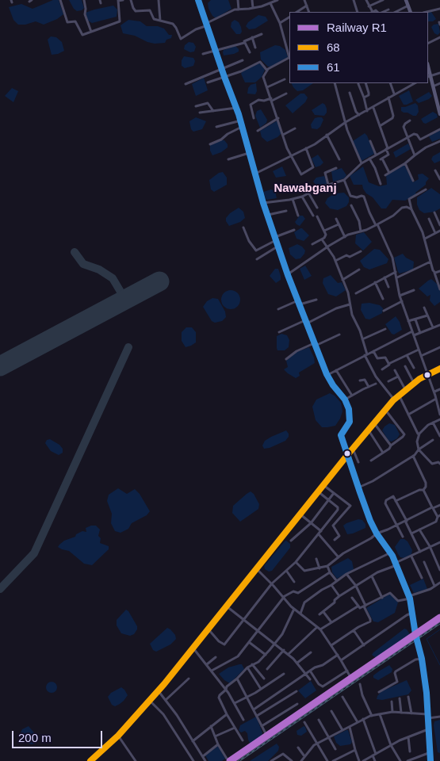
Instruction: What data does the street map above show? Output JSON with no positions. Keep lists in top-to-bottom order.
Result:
{
  "districts": ["Nawabganj"],
  "lines": ["transit line 61", "transit line 68", "rail line R1"],
  "legend": ["Railway R1", "68", "61"],
  "scale_bar": "200 m"
}
